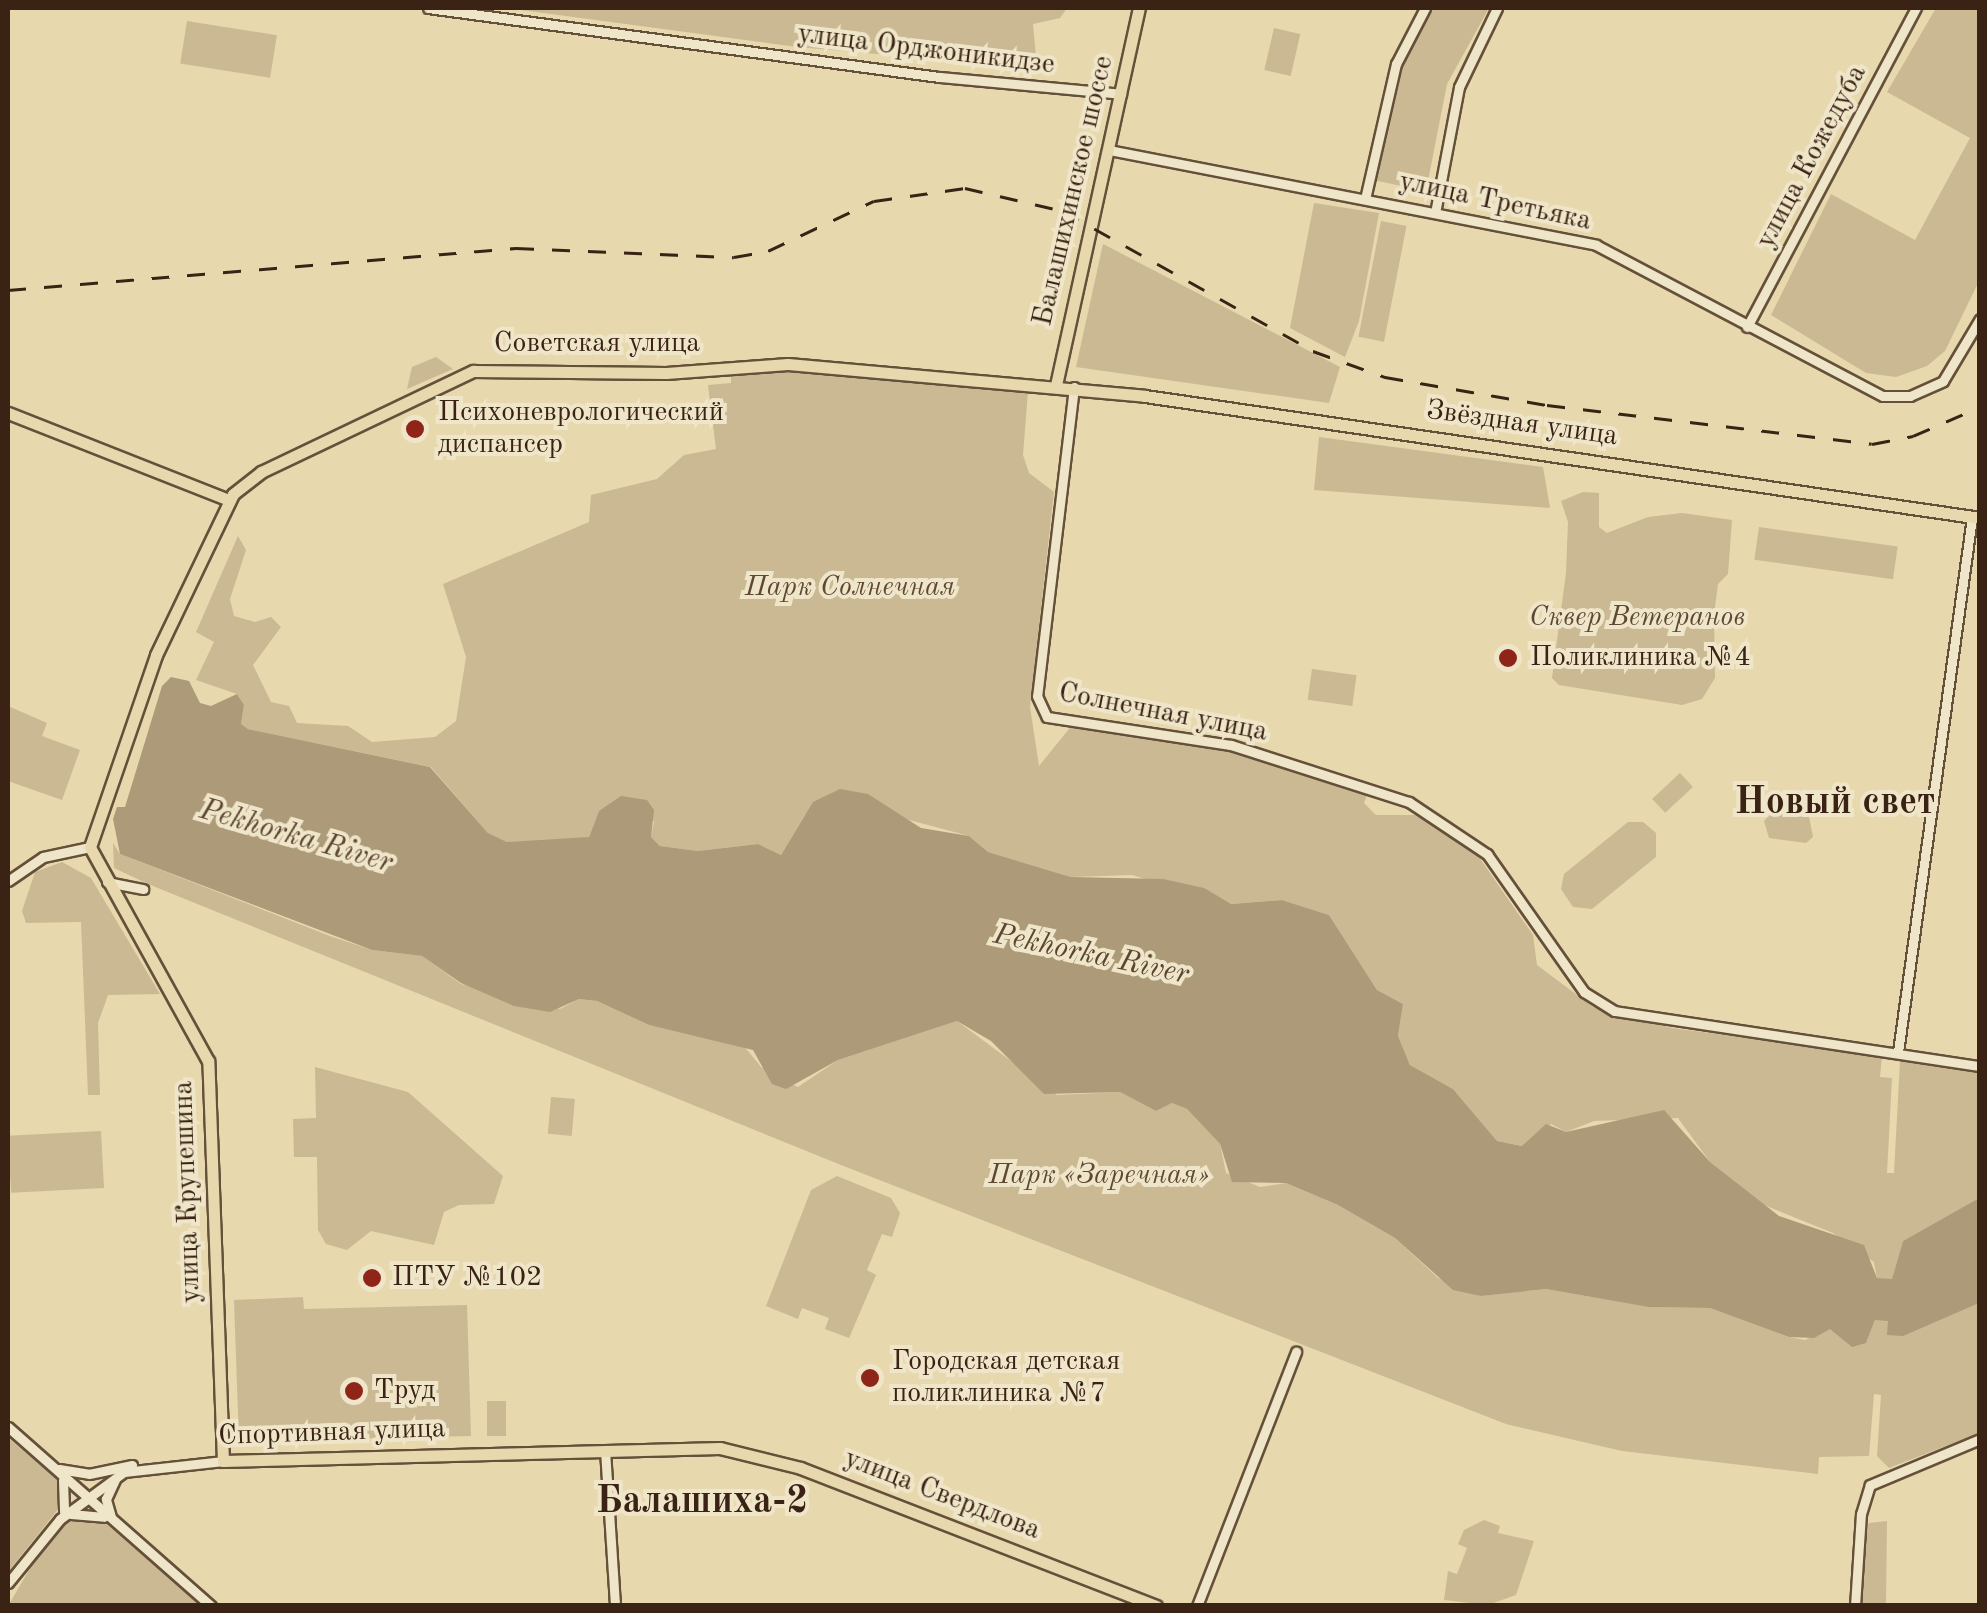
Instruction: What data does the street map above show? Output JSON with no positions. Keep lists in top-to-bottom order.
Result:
{
  "streets": {
    "main road": [
      "Балашихинское шоссе",
      "Советская улица",
      "Звёздная улица",
      "улица Крупешина",
      "Спортивная улица",
      "улица Свердлова"
    ],
    "street": [
      "улица Орджоникидзе",
      "улица Кожедуба",
      "улица Третьяка",
      "Солнечная улица"
    ]
  },
  "crossings": [
    ["улица Орджоникидзе", "Балашихинское шоссе"],
    ["улица Кожедуба", "улица Третьяка"],
    ["Балашихинское шоссе", "улица Третьяка"],
    ["Балашихинское шоссе", "Советская улица"],
    ["Балашихинское шоссе", "Звёздная улица"],
    ["Советская улица", "Звёздная улица"],
    ["Звёздная улица", "Солнечная улица"],
    ["улица Крупешина", "Спортивная улица"],
    ["Спортивная улица", "улица Свердлова"]
  ],
  "districts": ["Новый свет", "Балашиха-2"],
  "water": ["Pekhorka River"],
  "parks": ["Парк Солнечная", "Сквер Ветеранов", "Парк «Заречная»"],
  "places": [
    "Психоневрологический диспансер",
    "Поликлиника №4",
    "ПТУ №102",
    "Городская детская поликлиника №7",
    "Труд"
  ]
}
